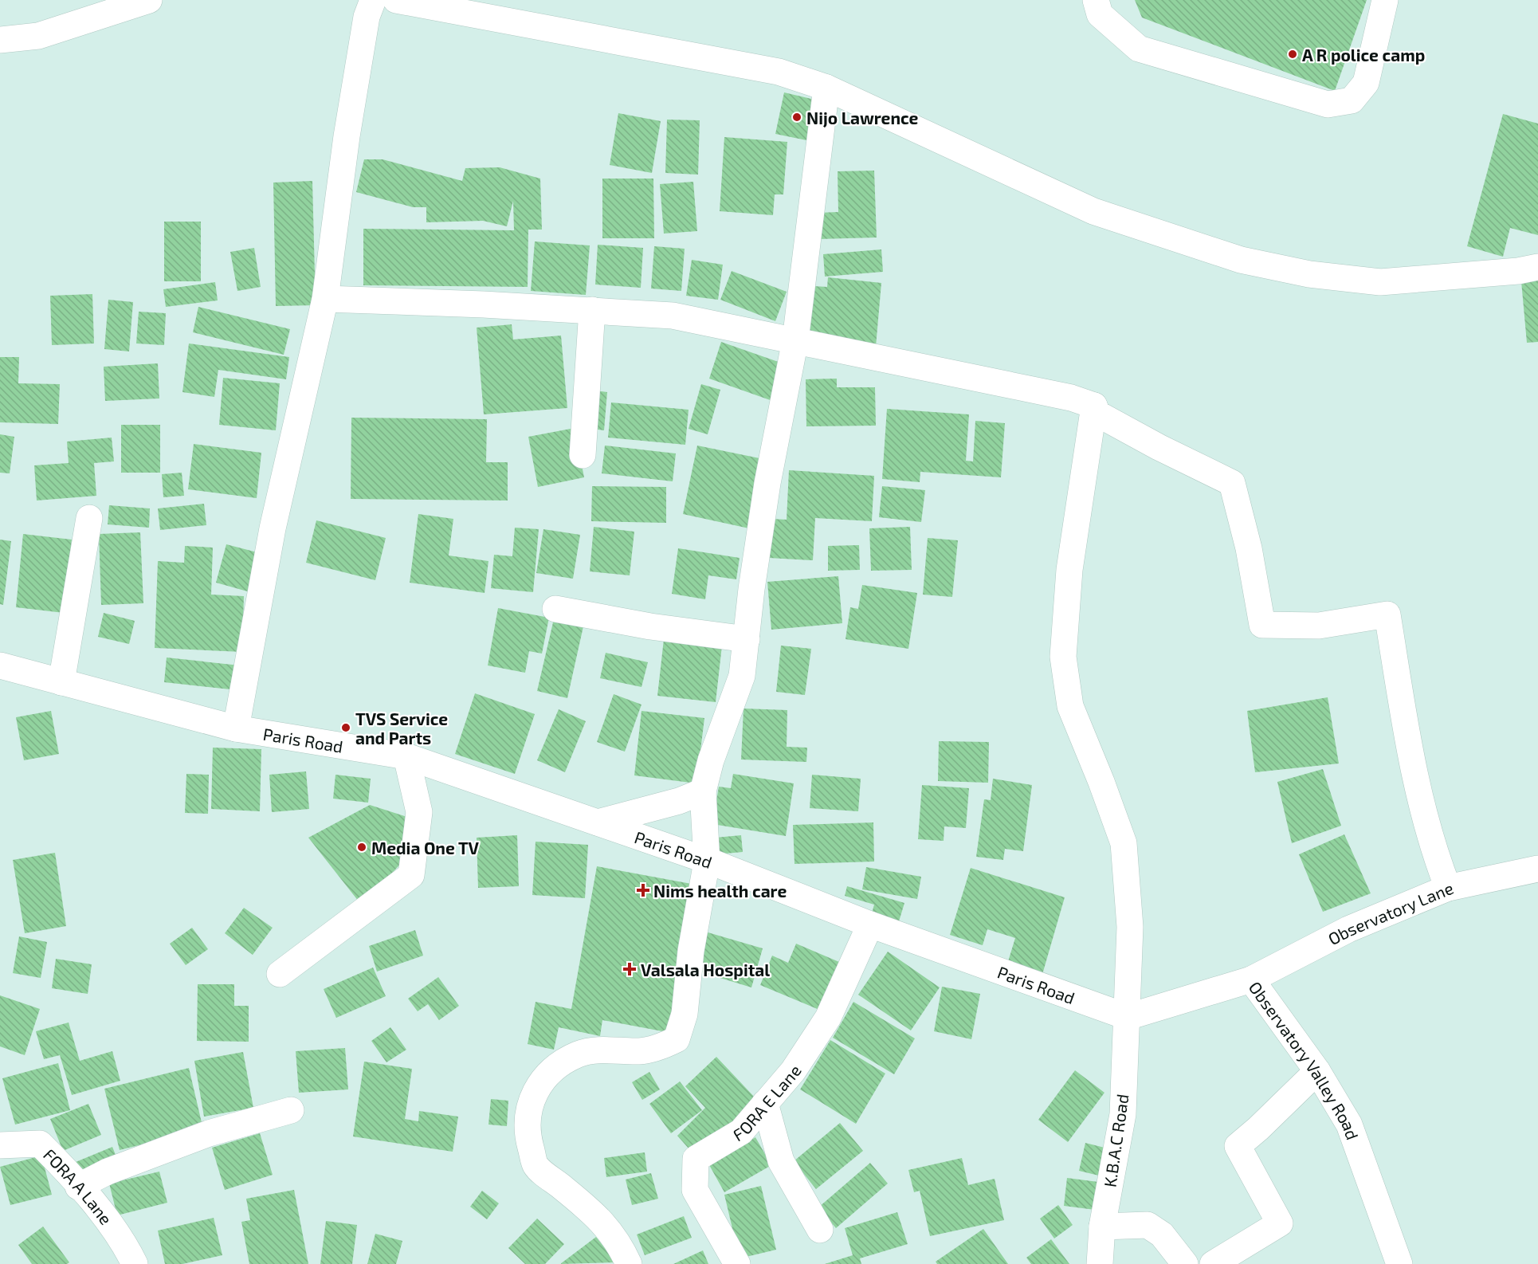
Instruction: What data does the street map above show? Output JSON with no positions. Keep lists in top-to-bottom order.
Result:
{
  "streets": {
    "street": [
      "Paris Road",
      "Observatory Lane",
      "Observatory Valley Road",
      "FORA E Lane",
      "K.B.A.C Road",
      "FORA A Lane"
    ]
  },
  "crossings": [
    ["Paris Road", "Observatory Valley Road"],
    ["Paris Road", "FORA E Lane"],
    ["Paris Road", "K.B.A.C Road"],
    ["Observatory Lane", "Observatory Valley Road"],
    ["Observatory Valley Road", "K.B.A.C Road"]
  ],
  "places": {
    "other": [
      "A R police camp",
      "Nijo Lawrence",
      "TVS Service and Parts",
      "Media One TV"
    ],
    "health": ["Nims health care", "Valsala Hospital"]
  }
}
